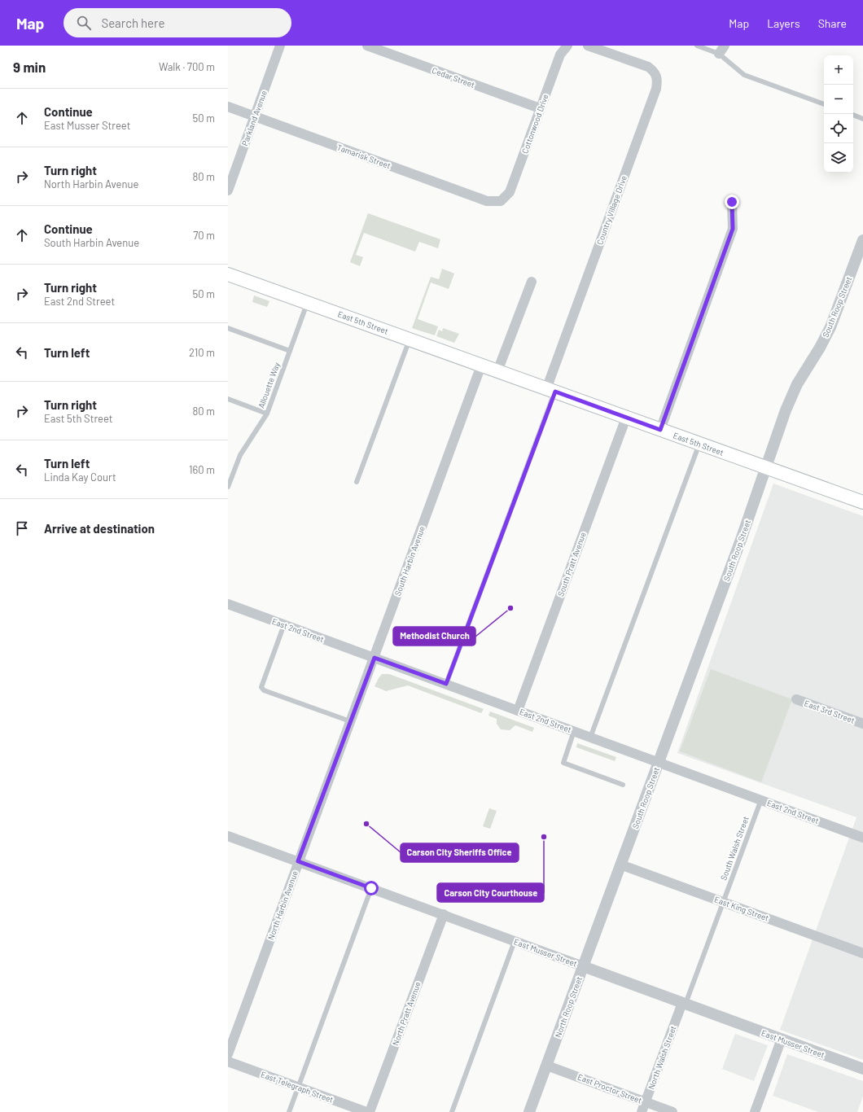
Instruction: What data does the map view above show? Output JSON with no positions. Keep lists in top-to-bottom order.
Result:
{
  "streets": {
    "main road": ["East 5th Street"],
    "street": [
      "Cedar Street",
      "Parkland Avenue",
      "Cottonwood Drive",
      "Tamarisk Street",
      "Country Village Drive",
      "South Roop Street",
      "South Harbin Avenue",
      "South Pratt Avenue",
      "East 2nd Street",
      "East 3rd Street",
      "North Harbin Avenue",
      "East King Street",
      "East Musser Street",
      "North Roop Street",
      "North Pratt Avenue",
      "North Walsh Street",
      "East Telegraph Street",
      "East Proctor Street"
    ],
    "lane": ["Allouette Way", "South Walsh Street"]
  },
  "crossings": [
    ["Cedar Street", "Cottonwood Drive"],
    ["Parkland Avenue", "Tamarisk Street"],
    ["Cottonwood Drive", "Tamarisk Street"],
    ["Country Village Drive", "East 5th Street"],
    ["South Roop Street", "East 5th Street"],
    ["South Roop Street", "East 2nd Street"],
    ["South Roop Street", "East King Street"],
    ["South Roop Street", "North Roop Street"],
    ["East 5th Street", "Allouette Way"],
    ["East 5th Street", "South Harbin Avenue"],
    ["East 5th Street", "South Pratt Avenue"],
    ["South Harbin Avenue", "East 2nd Street"],
    ["South Harbin Avenue", "North Harbin Avenue"],
    ["South Pratt Avenue", "East 2nd Street"],
    ["East 2nd Street", "South Walsh Street"],
    ["South Walsh Street", "East King Street"],
    ["South Walsh Street", "North Walsh Street"],
    ["North Harbin Avenue", "East Musser Street"],
    ["East King Street", "North Roop Street"],
    ["East King Street", "North Walsh Street"],
    ["East Musser Street", "North Roop Street"],
    ["East Musser Street", "North Pratt Avenue"],
    ["East Musser Street", "North Walsh Street"],
    ["North Roop Street", "East Proctor Street"],
    ["North Walsh Street", "East Proctor Street"]
  ],
  "places": ["Methodist Church", "Carson City Sheriffs Office", "Carson City Courthouse"],
  "page": {
    "header": "Map",
    "search": "Search here",
    "nav": ["Map", "Layers", "Share"],
    "heading": ["9 min", "Walk · 700 m"],
    "map_buttons": ["+", "−"],
    "list": [
      ["Continue", "East Musser Street", "50 m"],
      ["Turn right", "North Harbin Avenue", "80 m"],
      ["Continue", "South Harbin Avenue", "70 m"],
      ["Turn right", "East 2nd Street", "50 m"],
      ["Turn left", "210 m"],
      ["Turn right", "East 5th Street", "80 m"],
      ["Turn left", "Linda Kay Court", "160 m"],
      "Arrive at destination"
    ]
  }
}
